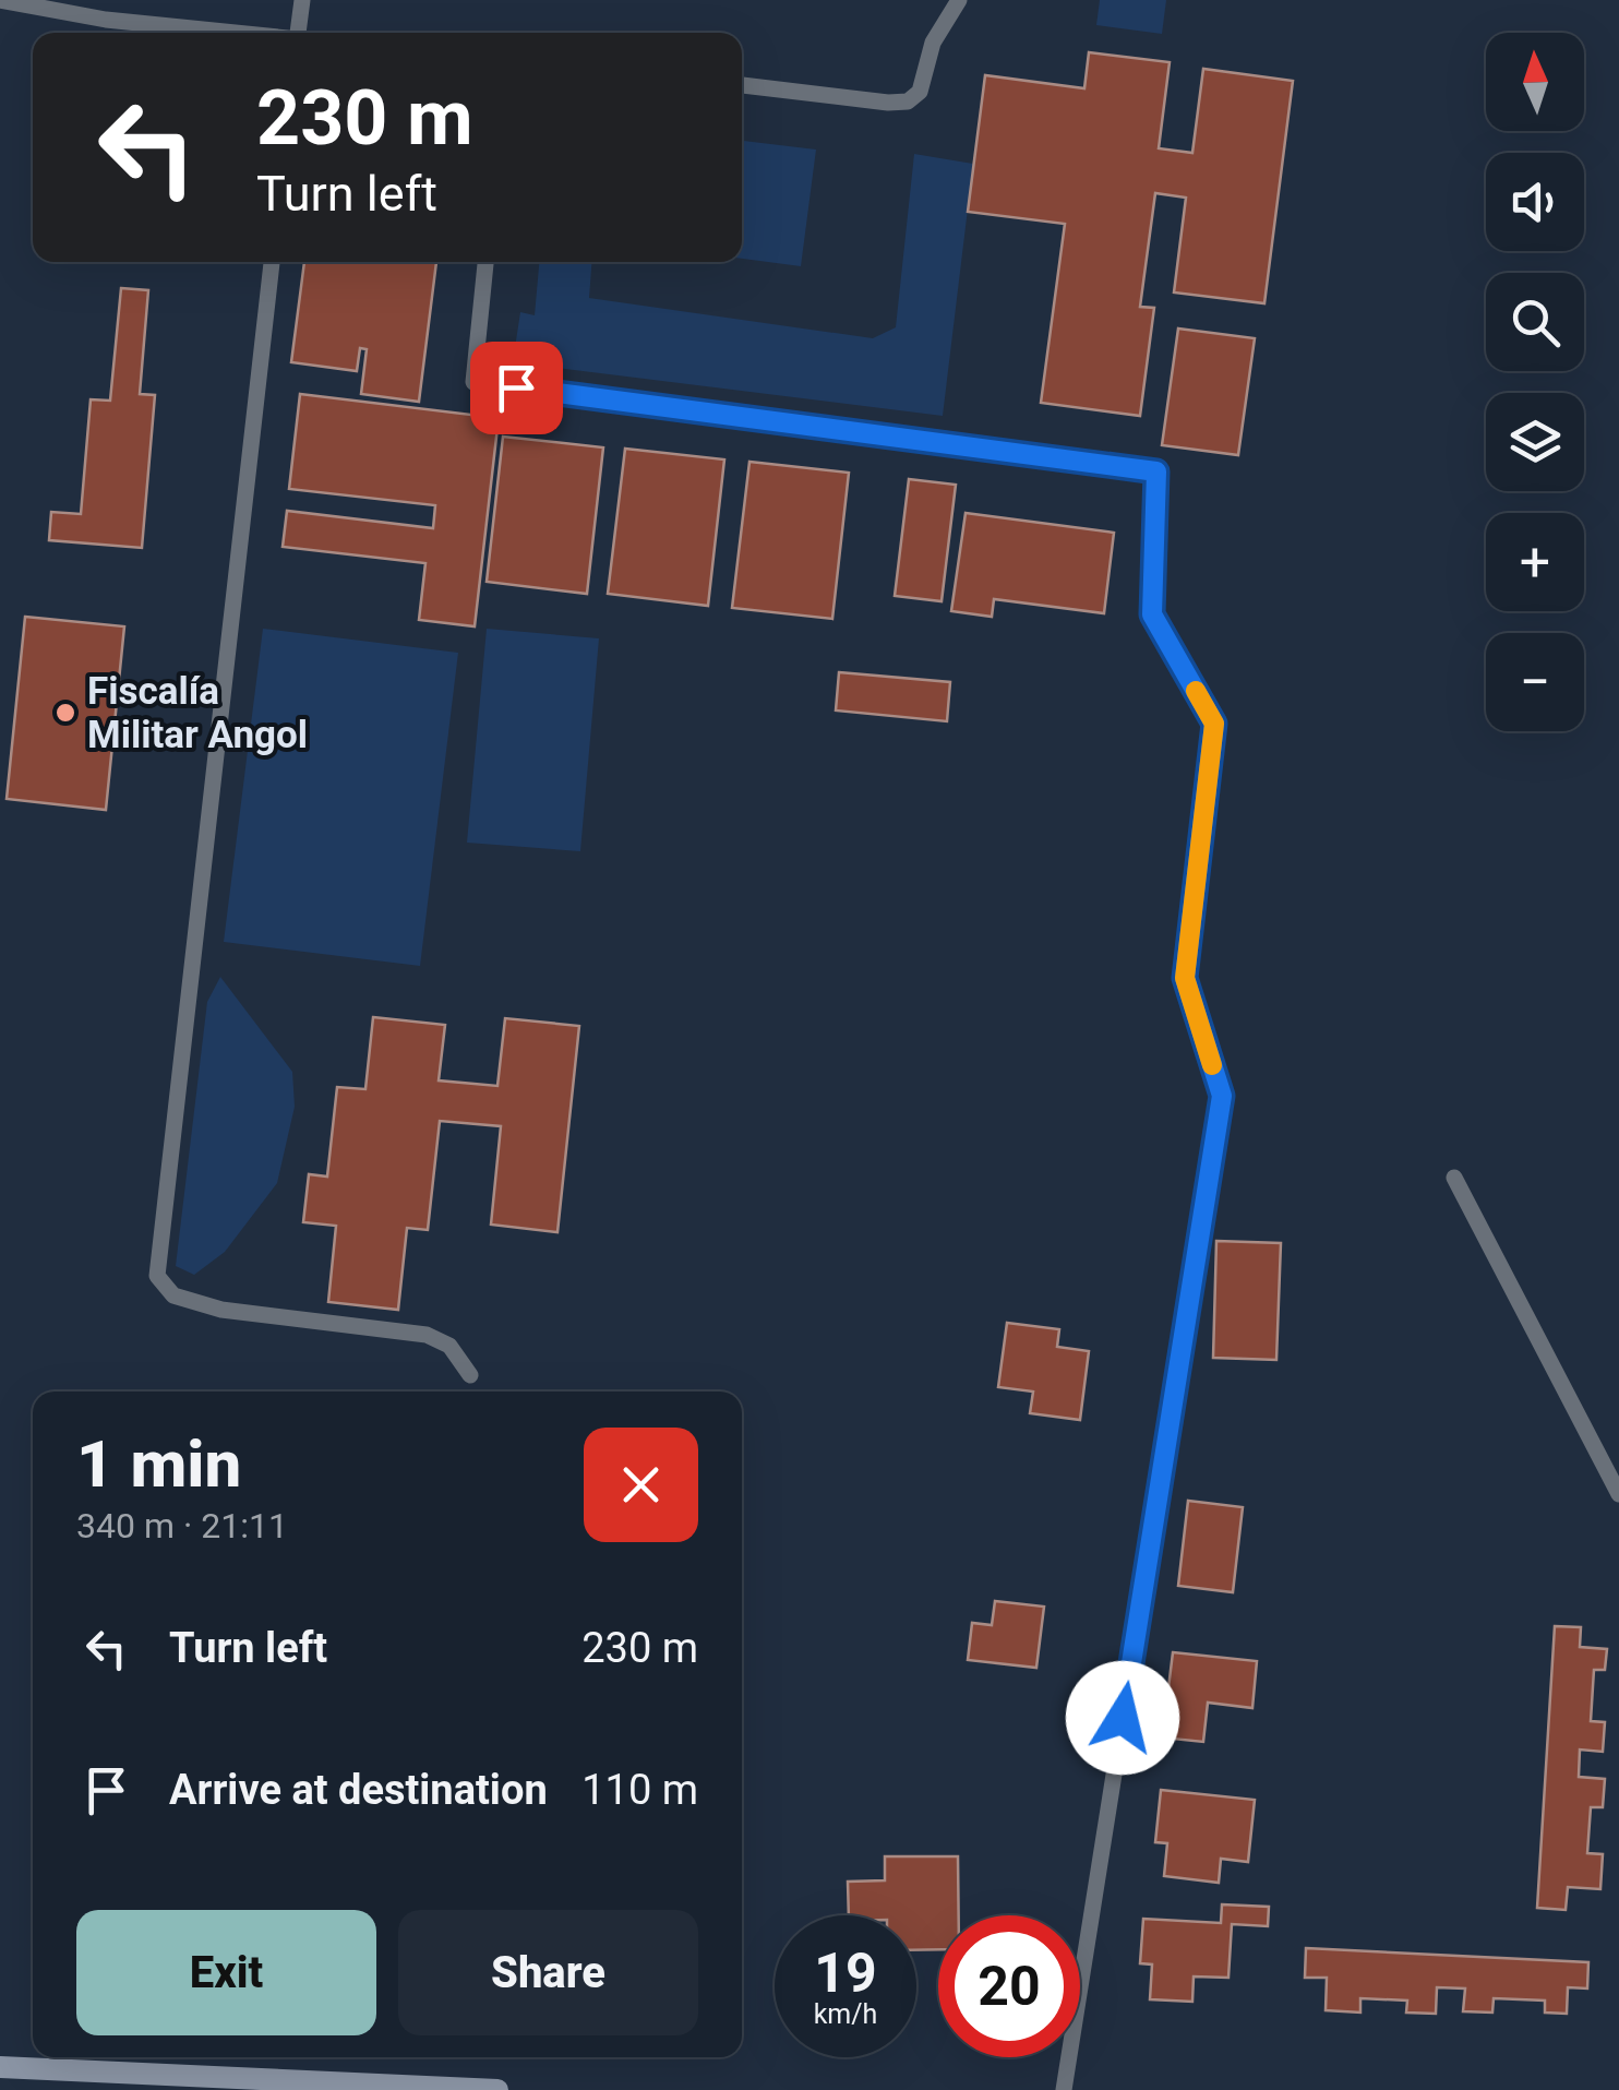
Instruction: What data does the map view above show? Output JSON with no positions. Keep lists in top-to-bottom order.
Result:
{
  "places": ["Fiscalía Militar Angol"],
  "north": "top",
  "page": {
    "map_buttons": ["+", "−"],
    "turn": ["230 m", "Turn left"],
    "heading": ["1 min", "340 m · 21:11"],
    "list": [
      {
        "name": "Turn left",
        "value": "230 m"
      },
      {
        "name": "Arrive at destination",
        "value": "110 m"
      }
    ],
    "buttons": ["Exit", "Share"],
    "speed": "19 km/h",
    "limit": "20"
  }
}
